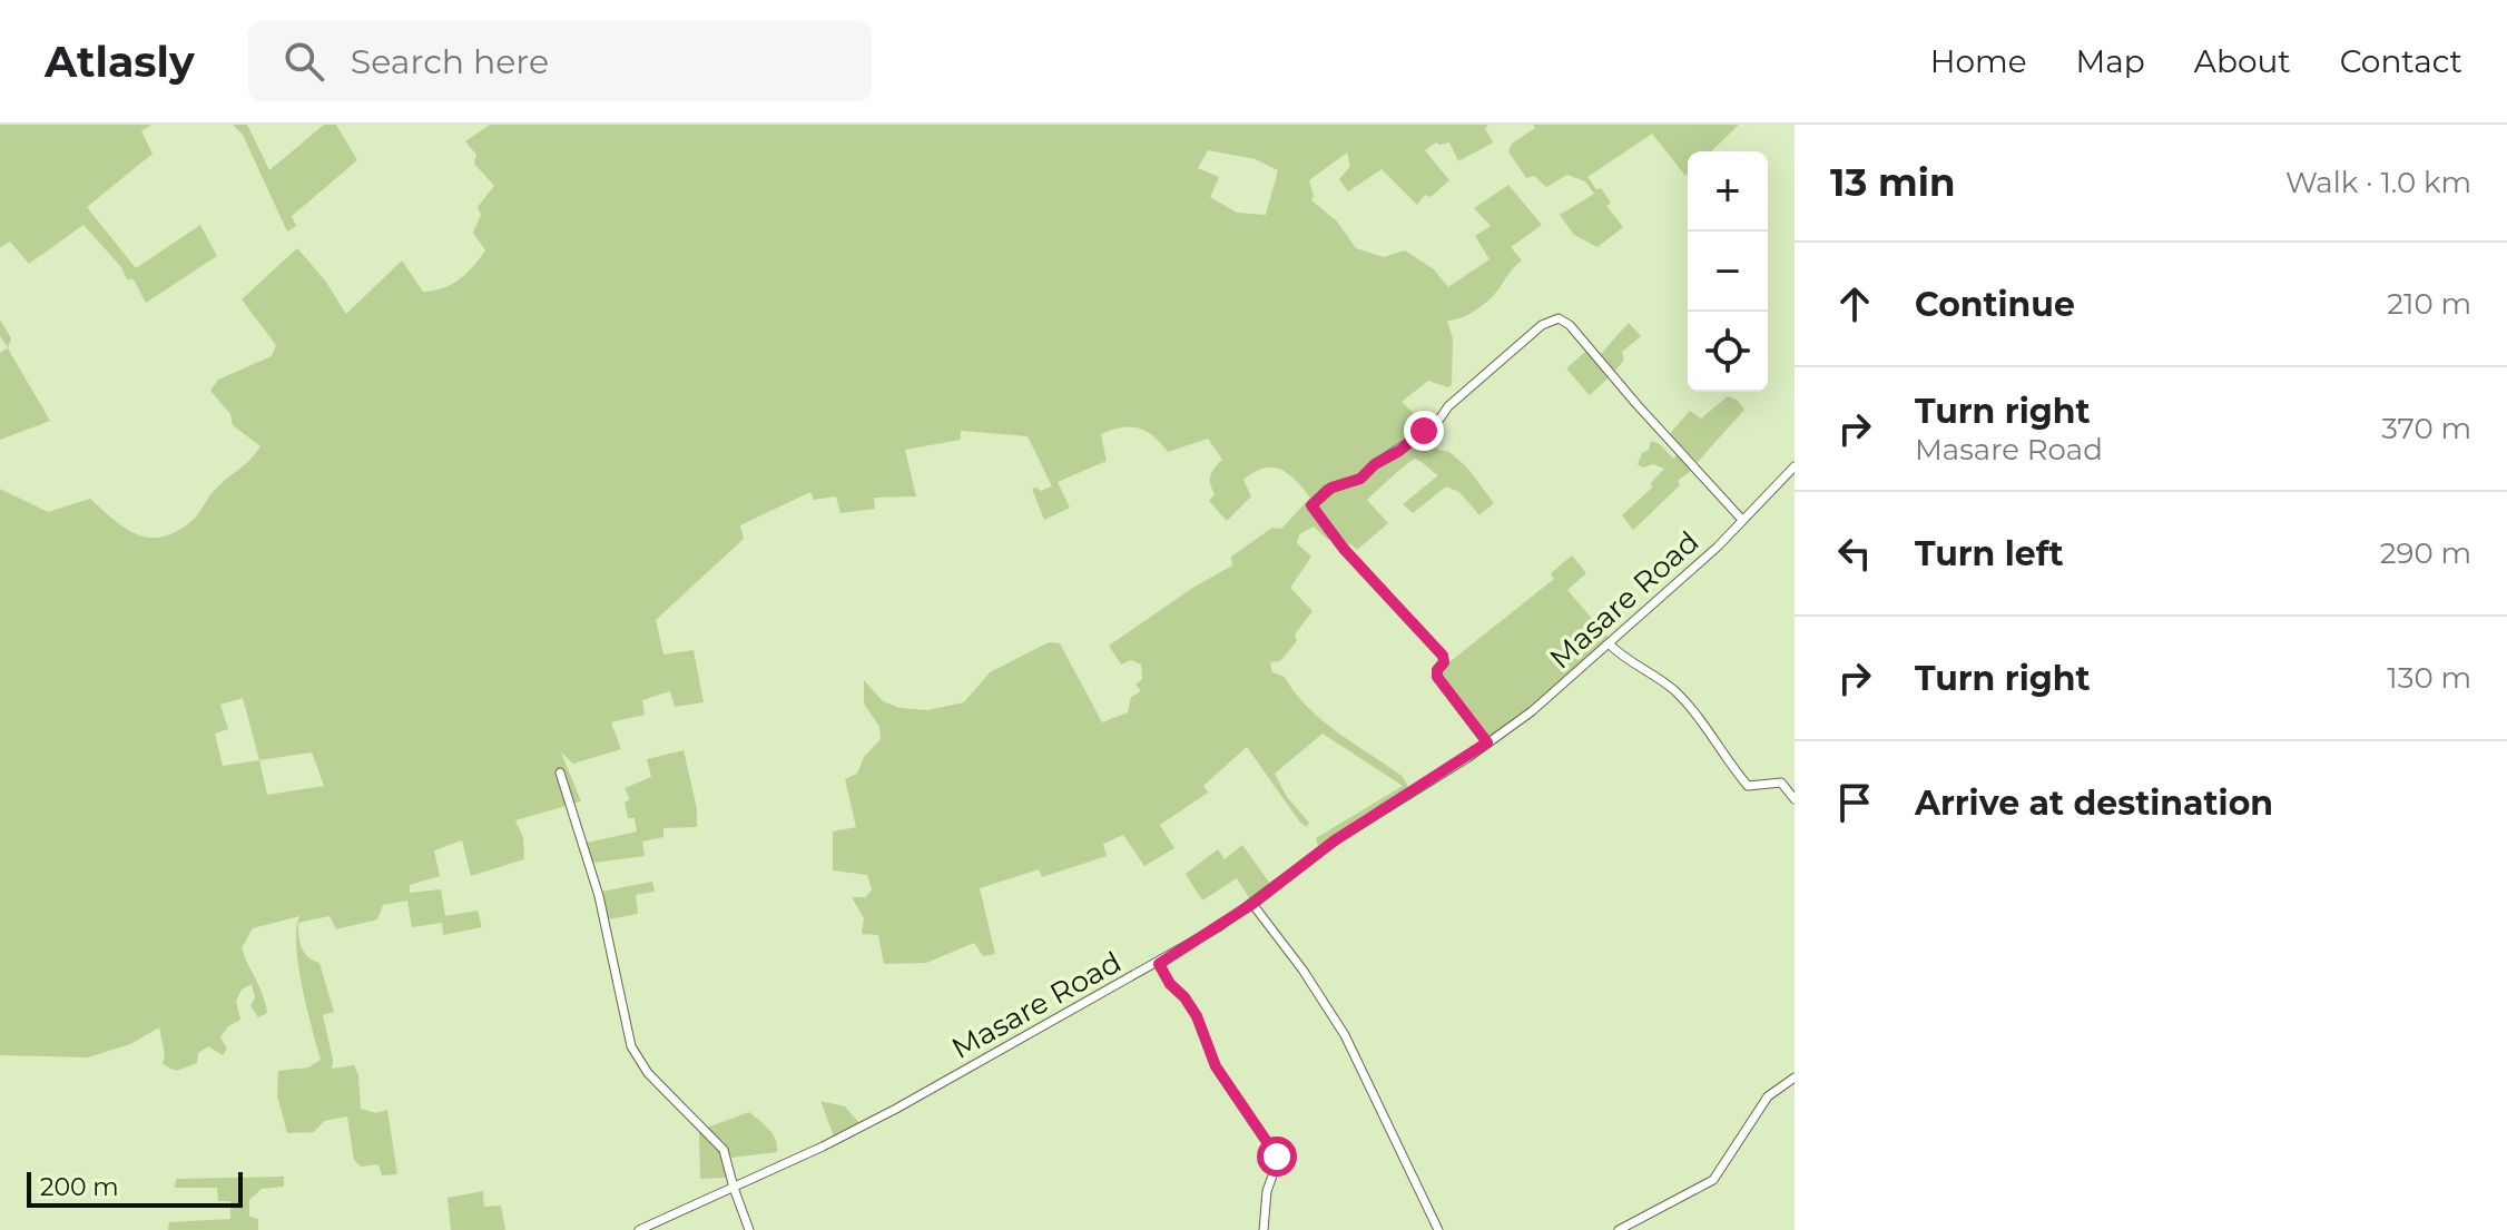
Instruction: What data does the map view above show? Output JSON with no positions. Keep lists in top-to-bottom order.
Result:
{
  "streets": {
    "street": ["Masare Road"]
  },
  "scale_bar": "200 m",
  "page": {
    "header": "Atlasly",
    "search": "Search here",
    "nav": [
      "Home",
      "Map",
      "About",
      "Contact"
    ],
    "heading": ["13 min", "Walk · 1.0 km"],
    "map_buttons": ["+", "−"],
    "list": [
      ["Continue", "210 m"],
      ["Turn right", "Masare Road", "370 m"],
      ["Turn left", "290 m"],
      ["Turn right", "130 m"],
      "Arrive at destination"
    ],
    "scale": "200 m"
  }
}
